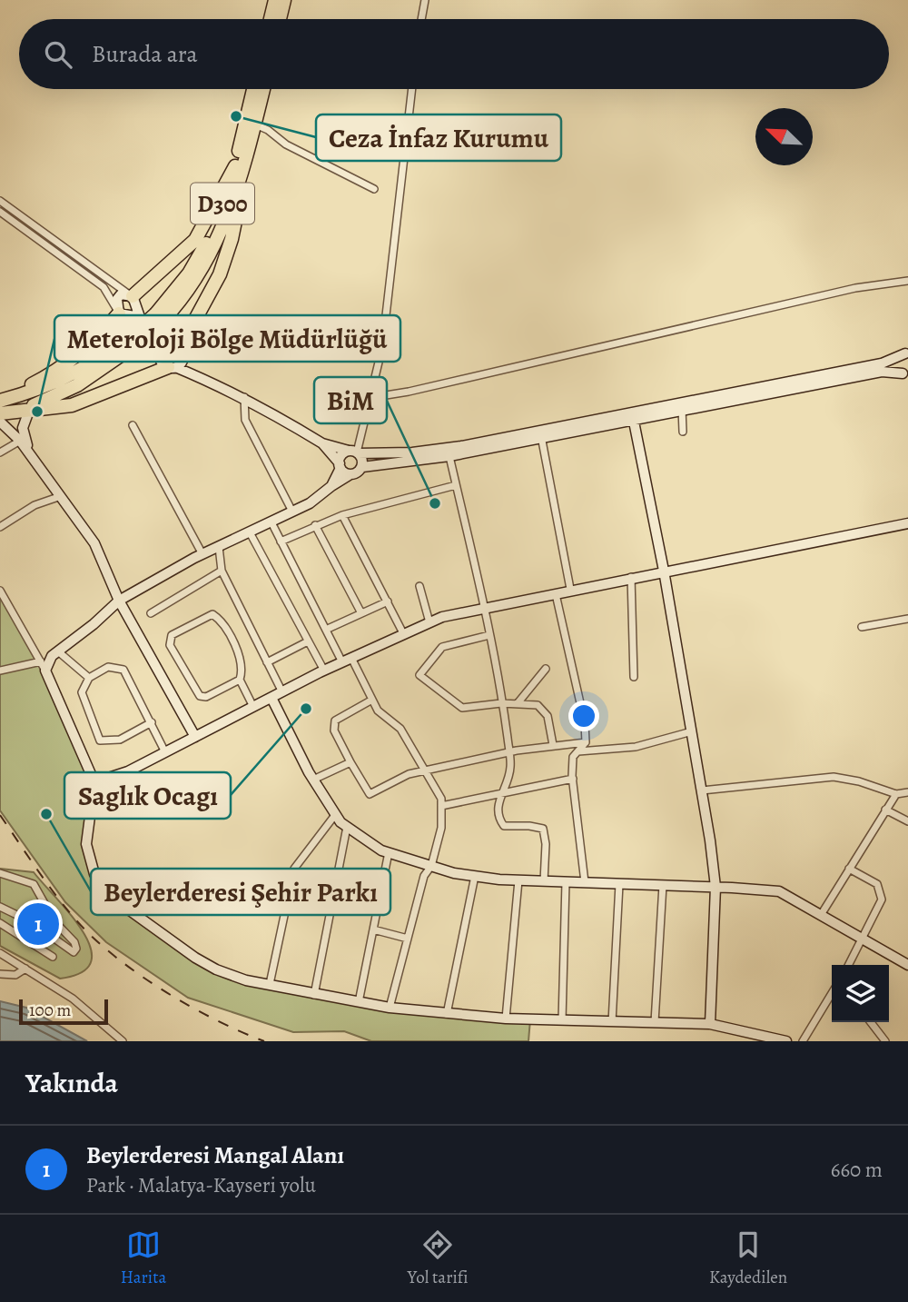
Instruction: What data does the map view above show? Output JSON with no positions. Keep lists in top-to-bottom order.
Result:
{
  "streets": {
    "highway": ["D300"]
  },
  "places": [
    "Ceza İnfaz Kurumu",
    "Meteroloji Bölge Müdürlüğü",
    "BiM",
    "Saglık Ocagı",
    "Beylerderesi Şehir Parkı"
  ],
  "scale_bar": "100 m",
  "north": "top left",
  "page": {
    "search": "Burada ara",
    "pins": "1",
    "scale": "100 m",
    "heading": "Yakında",
    "list": [
      {
        "mark": "1",
        "name": "Beylerderesi Mangal Alanı",
        "note": "Park · Malatya-Kayseri yolu",
        "value": "660 m"
      }
    ],
    "nav": ["Harita", "Yol tarifi", "Kaydedilen"]
  }
}
